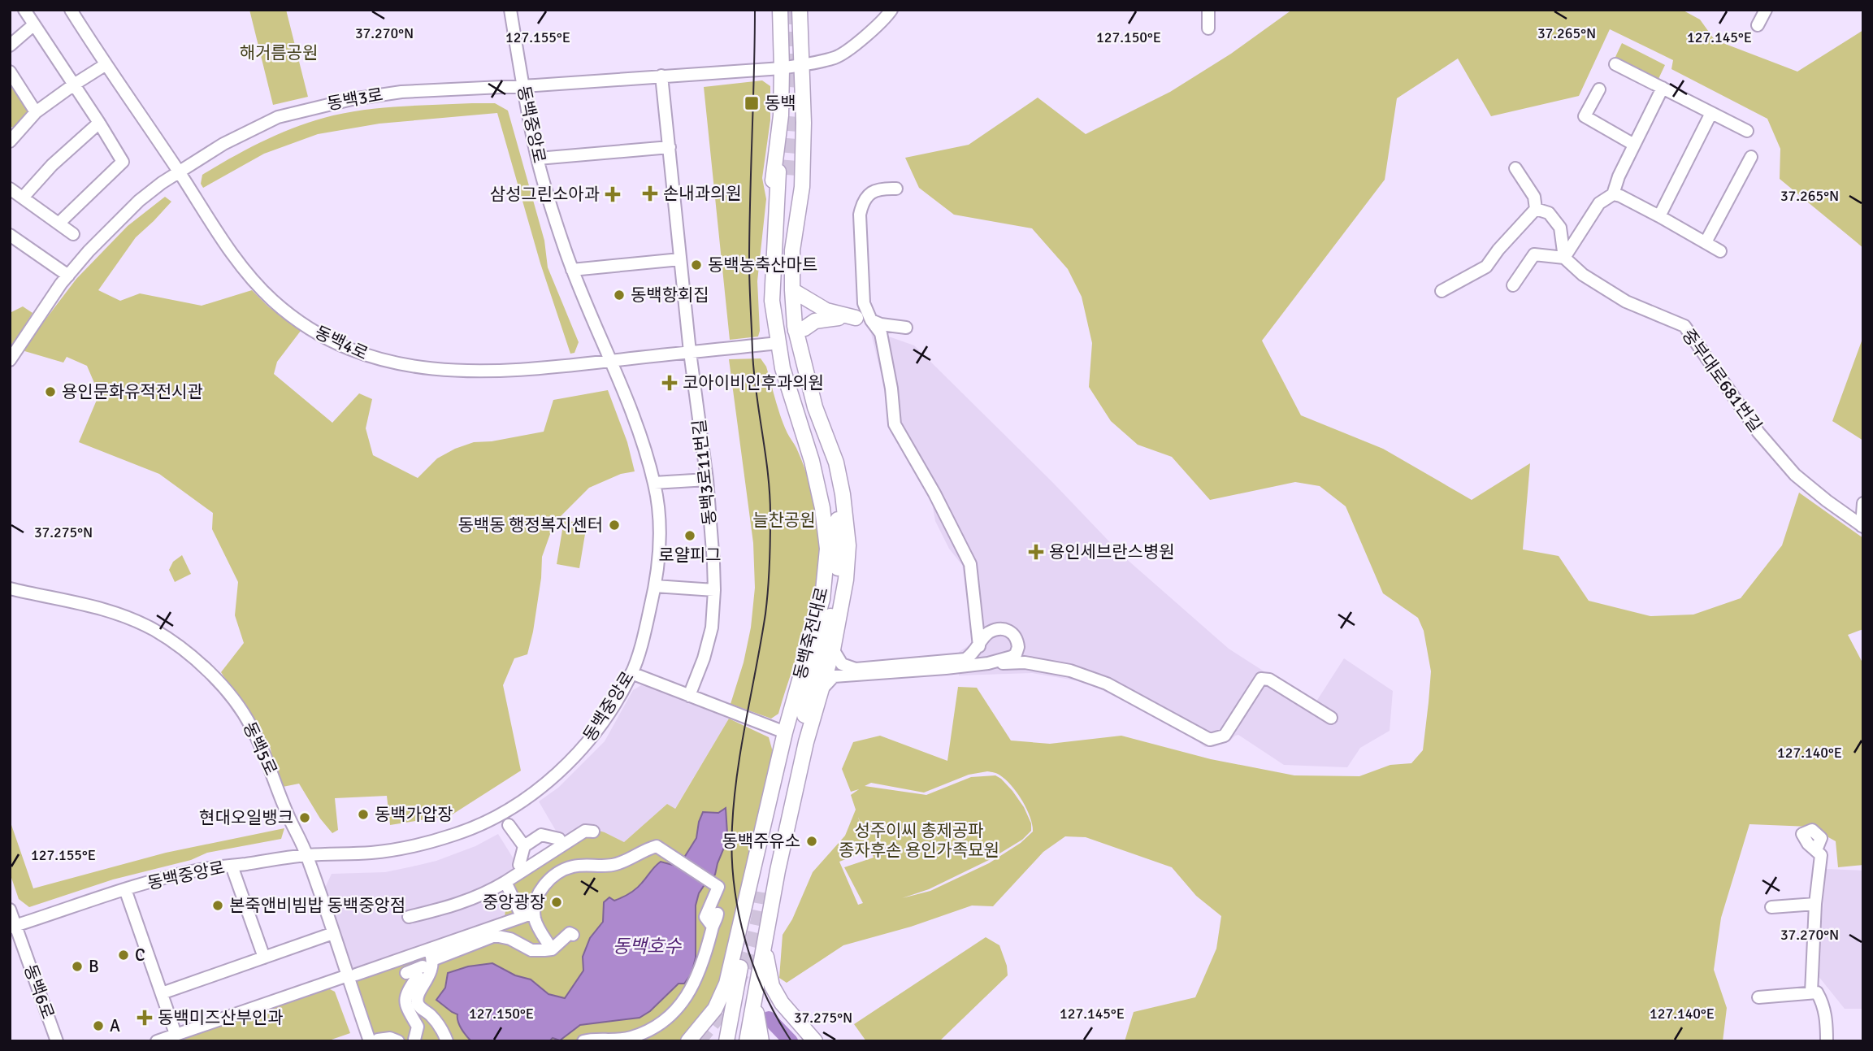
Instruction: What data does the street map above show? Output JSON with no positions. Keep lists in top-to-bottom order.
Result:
{
  "streets": {
    "main road": ["동백죽전대로"],
    "street": [
      "동백3로",
      "동백중앙로",
      "동백4로",
      "중부대로681번길",
      "동백3로11번길",
      "동백5로",
      "동백6로"
    ]
  },
  "crossings": [
    ["동백3로", "동백중앙로"],
    ["동백3로", "동백4로"],
    ["동백3로", "동백3로11번길"],
    ["동백중앙로", "동백4로"],
    ["동백중앙로", "동백5로"],
    ["동백중앙로", "동백6로"],
    ["동백4로", "동백3로11번길"]
  ],
  "water": ["동백호수"],
  "parks": ["해거름공원", "늘찬공원", "성주이씨 총제공파 종자후손 용인가족묘원"],
  "places": {
    "transit": ["동백"],
    "health": [
      "손내과의원",
      "삼성그린소아과",
      "코아이비인후과의원",
      "용인세브란스병원",
      "동백미즈산부인과"
    ],
    "other": [
      "동백농축산마트",
      "동백항회집",
      "용인문화유적전시관",
      "동백동 행정복지센터",
      "로얄피그",
      "동백가압장",
      "현대오일뱅크",
      "동백주유소",
      "중앙광장",
      "본죽앤비빔밥 동백중앙점",
      "C",
      "B",
      "A"
    ]
  },
  "coordinates": [
    "37.270°N",
    "37.265°N",
    "127.155°E",
    "127.150°E",
    "127.145°E",
    "37.275°N",
    "127.140°E"
  ]
}
